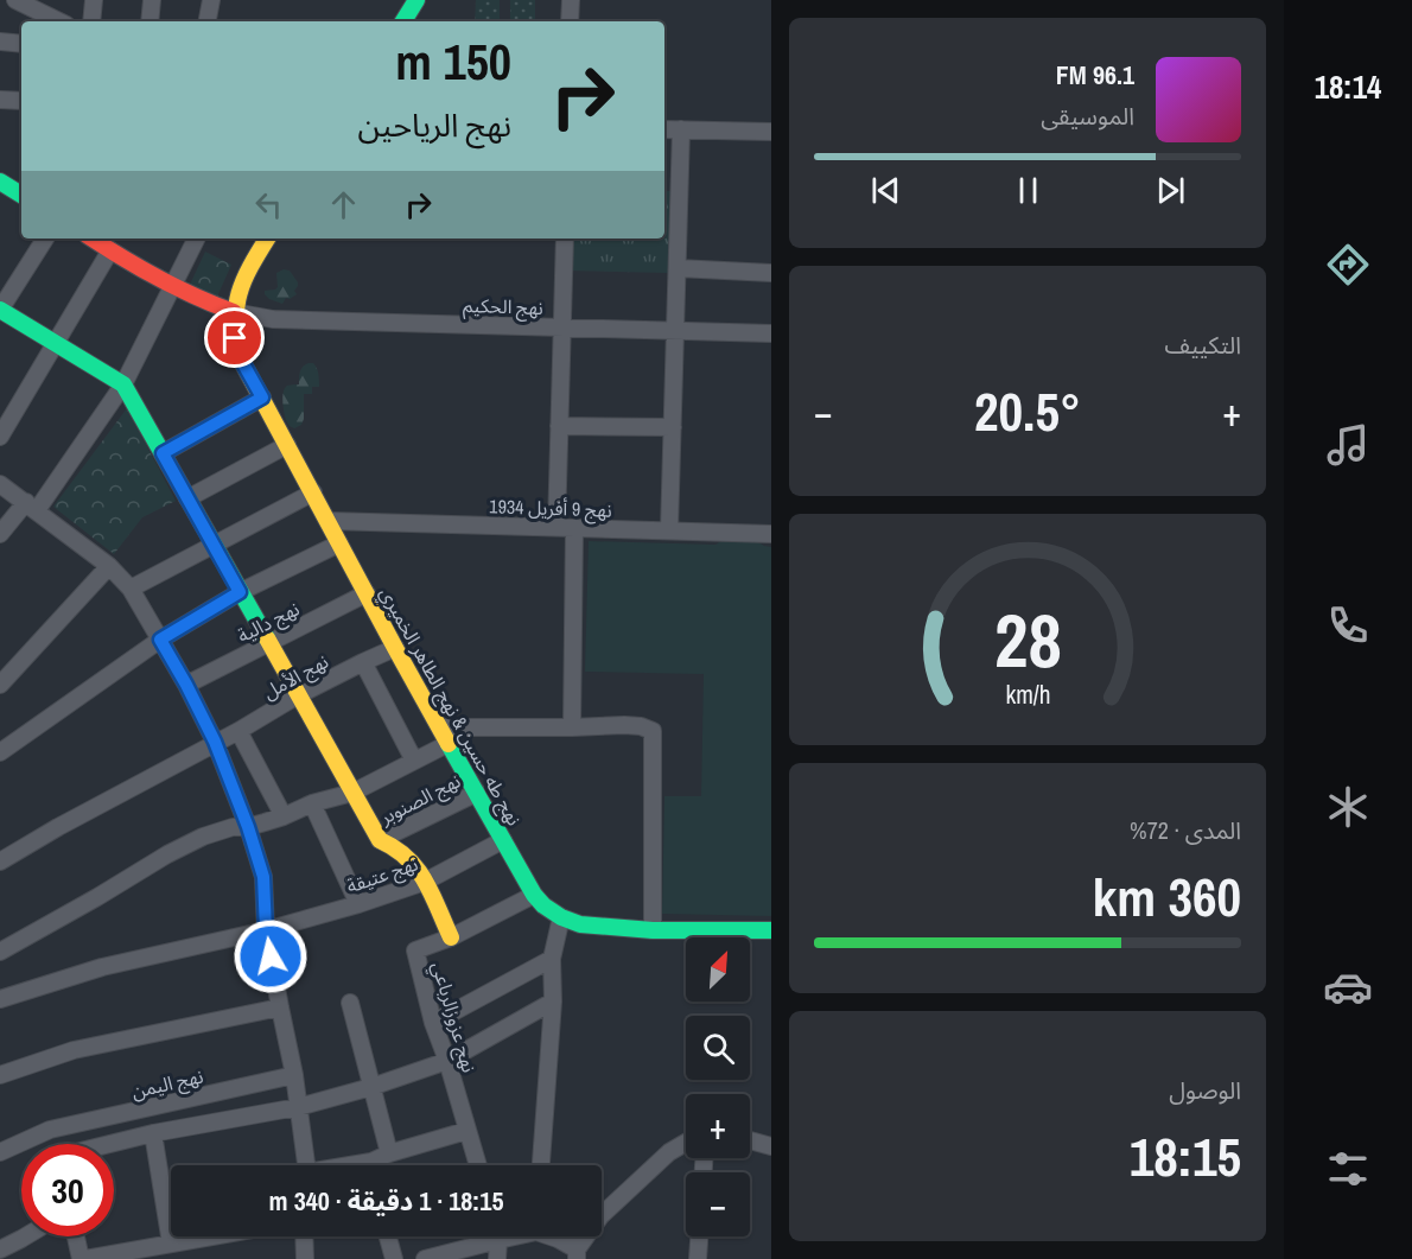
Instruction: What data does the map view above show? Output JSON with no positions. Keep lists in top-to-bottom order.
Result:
{
  "streets": {
    "street": [
      "نهج الحكيم",
      "نهج 9 أفريل 1934",
      "نهج دالية",
      "نهج الأمل",
      "نهج طه حسين & نهج الطاهر الخميري",
      "نهج الصنوبر",
      "نهج عتيقة",
      "نهج عزوزالرباعي",
      "نهج اليمن"
    ]
  },
  "crossings": [
    ["نهج الحكيم", "نهج طه حسين & نهج الطاهر الخميري"],
    ["نهج 9 أفريل 1934", "نهج طه حسين & نهج الطاهر الخميري"],
    ["نهج دالية", "نهج طه حسين & نهج الطاهر الخميري"],
    ["نهج الأمل", "نهج طه حسين & نهج الطاهر الخميري"],
    ["نهج طه حسين & نهج الطاهر الخميري", "نهج الصنوبر"],
    ["نهج طه حسين & نهج الطاهر الخميري", "نهج عتيقة"],
    ["نهج طه حسين & نهج الطاهر الخميري", "نهج عزوزالرباعي"]
  ],
  "north": "top right",
  "page": {
    "tabs": "18:14",
    "turn": ["150 m", "نهج الرياحين"],
    "song": ["96.1 FM", "الموسيقى"],
    "tile": [
      "التكييف",
      ["المدى · 72%", "360 km"],
      ["الوصول", "18:15"]
    ],
    "heat": ["−", "20.5°", "+"],
    "map_buttons": ["+", "−"],
    "limit": "30",
    "trip": "18:15 · 1 دقيقة · 340 m",
    "gauge": ["28", "km/h"]
  }
}
